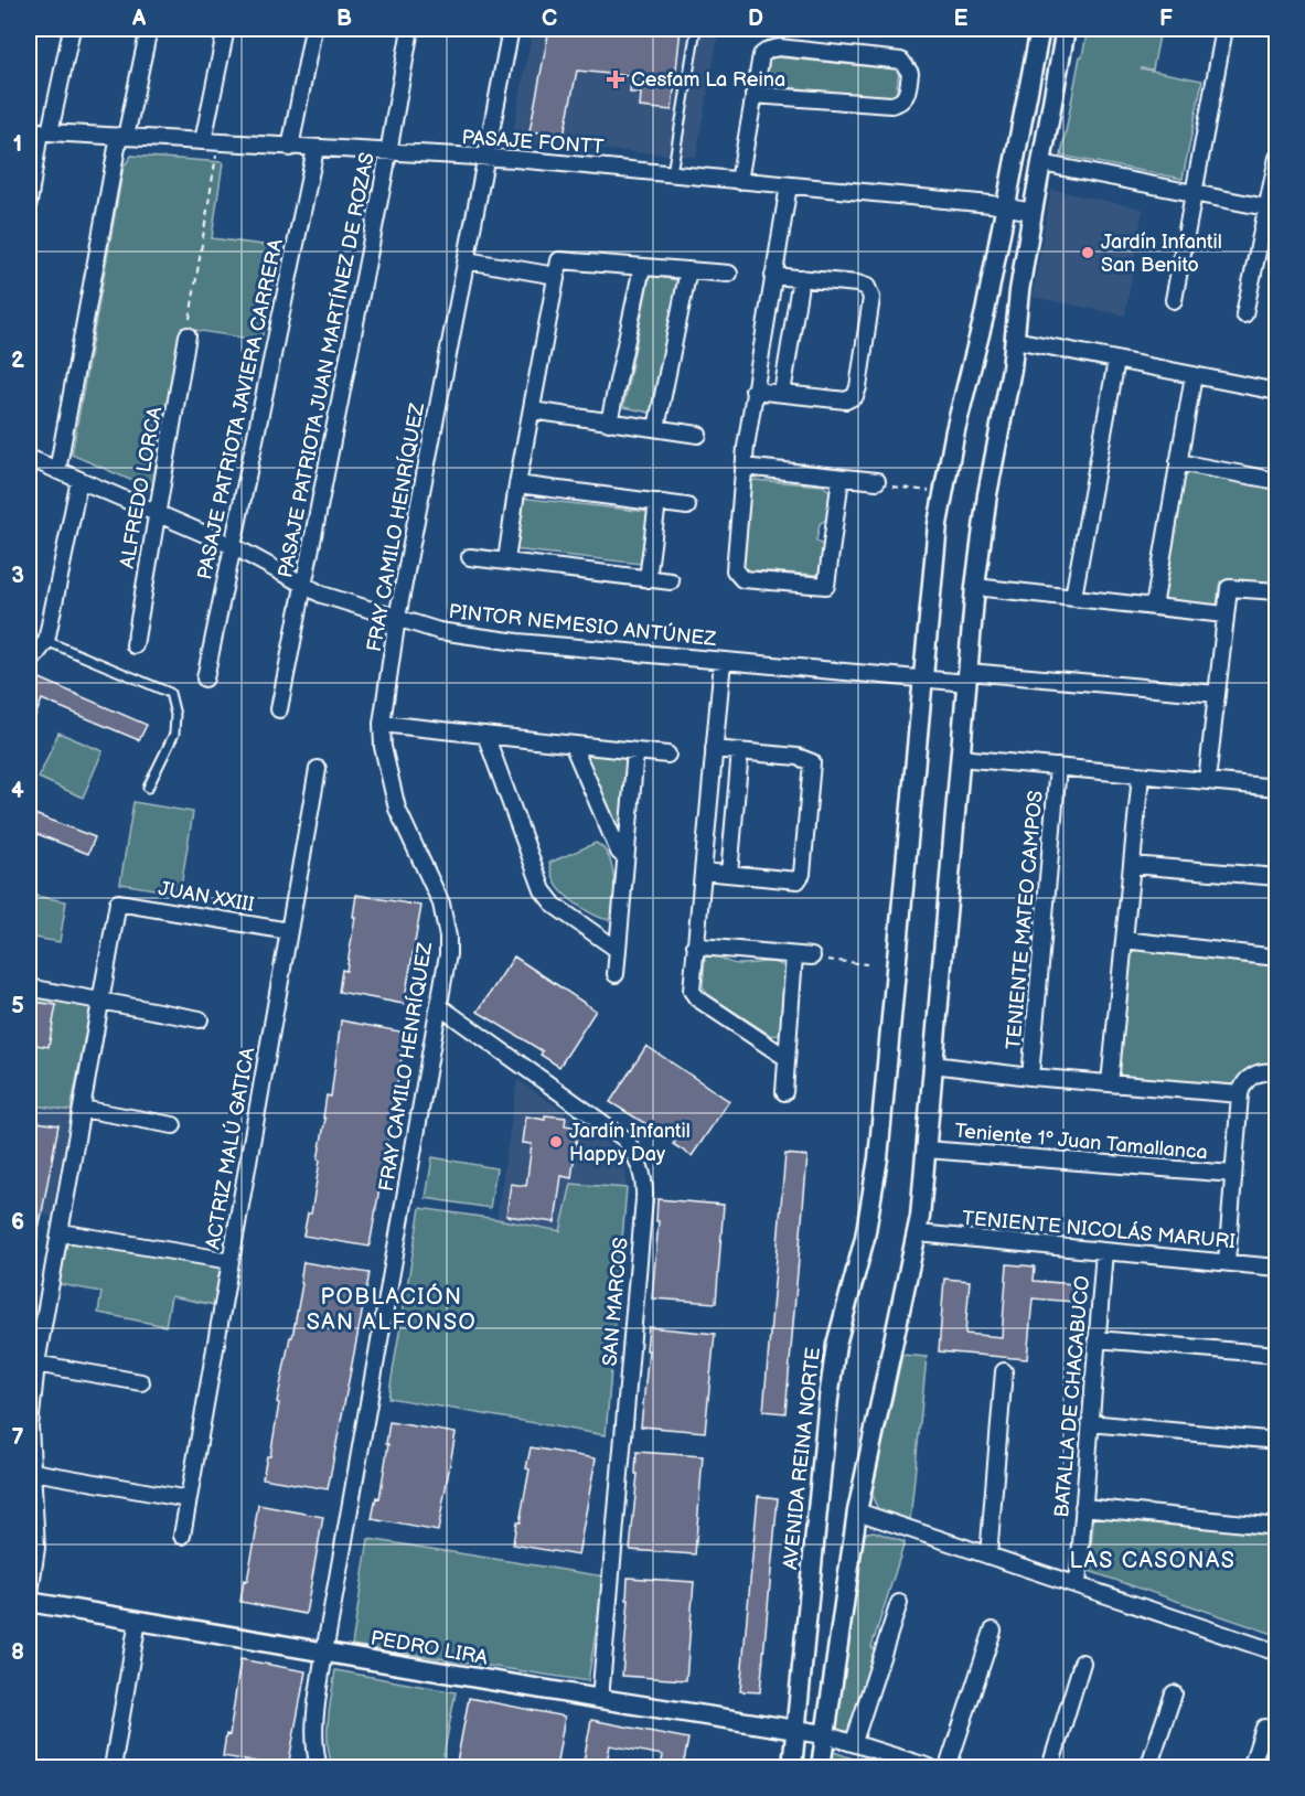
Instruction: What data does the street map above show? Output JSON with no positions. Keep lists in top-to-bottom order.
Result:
{
  "streets": {
    "street": [
      "PASAJE FONTT",
      "PASAJE PATRIOTA JUAN MARTÍNEZ DE ROZAS",
      "PASAJE PATRIOTA JAVIERA CARRERA",
      "ALFREDO LORCA",
      "FRAY CAMILO HENRÍQUEZ",
      "PINTOR NEMESIO ANTÚNEZ",
      "JUAN XXIII",
      "TENIENTE MATEO CAMPOS",
      "Teniente 1º Juan Tamallanca",
      "ACTRIZ MALÚ GATICA",
      "TENIENTE NICOLÁS MARURI",
      "SAN MARCOS",
      "BATALLA DE CHACABUCO",
      "AVENIDA REINA NORTE",
      "PEDRO LIRA"
    ]
  },
  "crossings": [
    ["PASAJE FONTT", "PASAJE PATRIOTA JUAN MARTÍNEZ DE ROZAS"],
    ["PASAJE FONTT", "PASAJE PATRIOTA JAVIERA CARRERA"],
    ["PASAJE FONTT", "FRAY CAMILO HENRÍQUEZ"],
    ["PASAJE FONTT", "AVENIDA REINA NORTE"],
    ["PASAJE PATRIOTA JUAN MARTÍNEZ DE ROZAS", "PINTOR NEMESIO ANTÚNEZ"],
    ["PASAJE PATRIOTA JAVIERA CARRERA", "PINTOR NEMESIO ANTÚNEZ"],
    ["ALFREDO LORCA", "PINTOR NEMESIO ANTÚNEZ"],
    ["FRAY CAMILO HENRÍQUEZ", "PINTOR NEMESIO ANTÚNEZ"],
    ["FRAY CAMILO HENRÍQUEZ", "SAN MARCOS"],
    ["FRAY CAMILO HENRÍQUEZ", "PEDRO LIRA"],
    ["PINTOR NEMESIO ANTÚNEZ", "AVENIDA REINA NORTE"],
    ["JUAN XXIII", "ACTRIZ MALÚ GATICA"],
    ["TENIENTE NICOLÁS MARURI", "BATALLA DE CHACABUCO"],
    ["SAN MARCOS", "PEDRO LIRA"],
    ["AVENIDA REINA NORTE", "PEDRO LIRA"]
  ],
  "districts": ["POBLACIÓN SAN ALFONSO", "LAS CASONAS"],
  "places": {
    "health": ["Cesfam La Reina"],
    "other": ["Jardín Infantil San Benito", "Jardín Infantil Happy Day"]
  },
  "grid": {
    "columns": [
      "A",
      "B",
      "C",
      "D",
      "E",
      "F"
    ],
    "rows": [
      "1",
      "2",
      "3",
      "4",
      "5",
      "6",
      "7",
      "8"
    ]
  }
}
